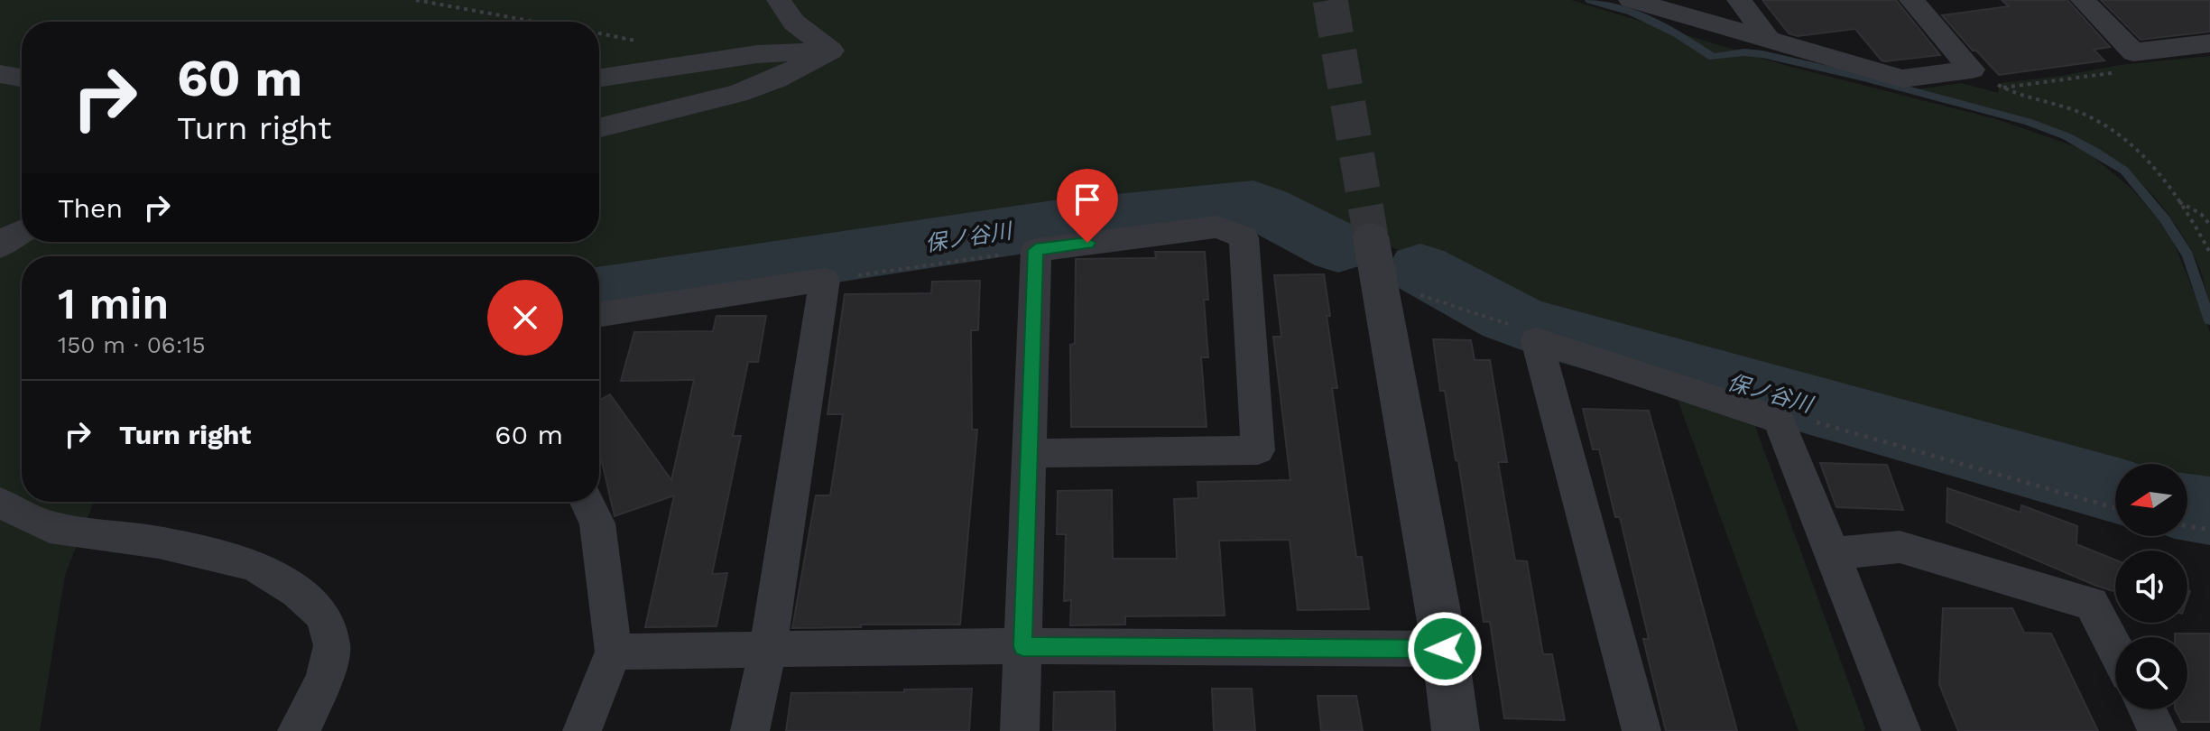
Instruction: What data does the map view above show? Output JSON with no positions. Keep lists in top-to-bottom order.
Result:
{
  "water": ["保ノ谷川"],
  "north": "left",
  "page": {
    "turn": ["60 m", "Turn right"],
    "then": "Then",
    "heading": ["1 min", "150 m · 06:15"],
    "list": [
      {
        "name": "Turn right",
        "value": "60 m"
      }
    ]
  }
}
